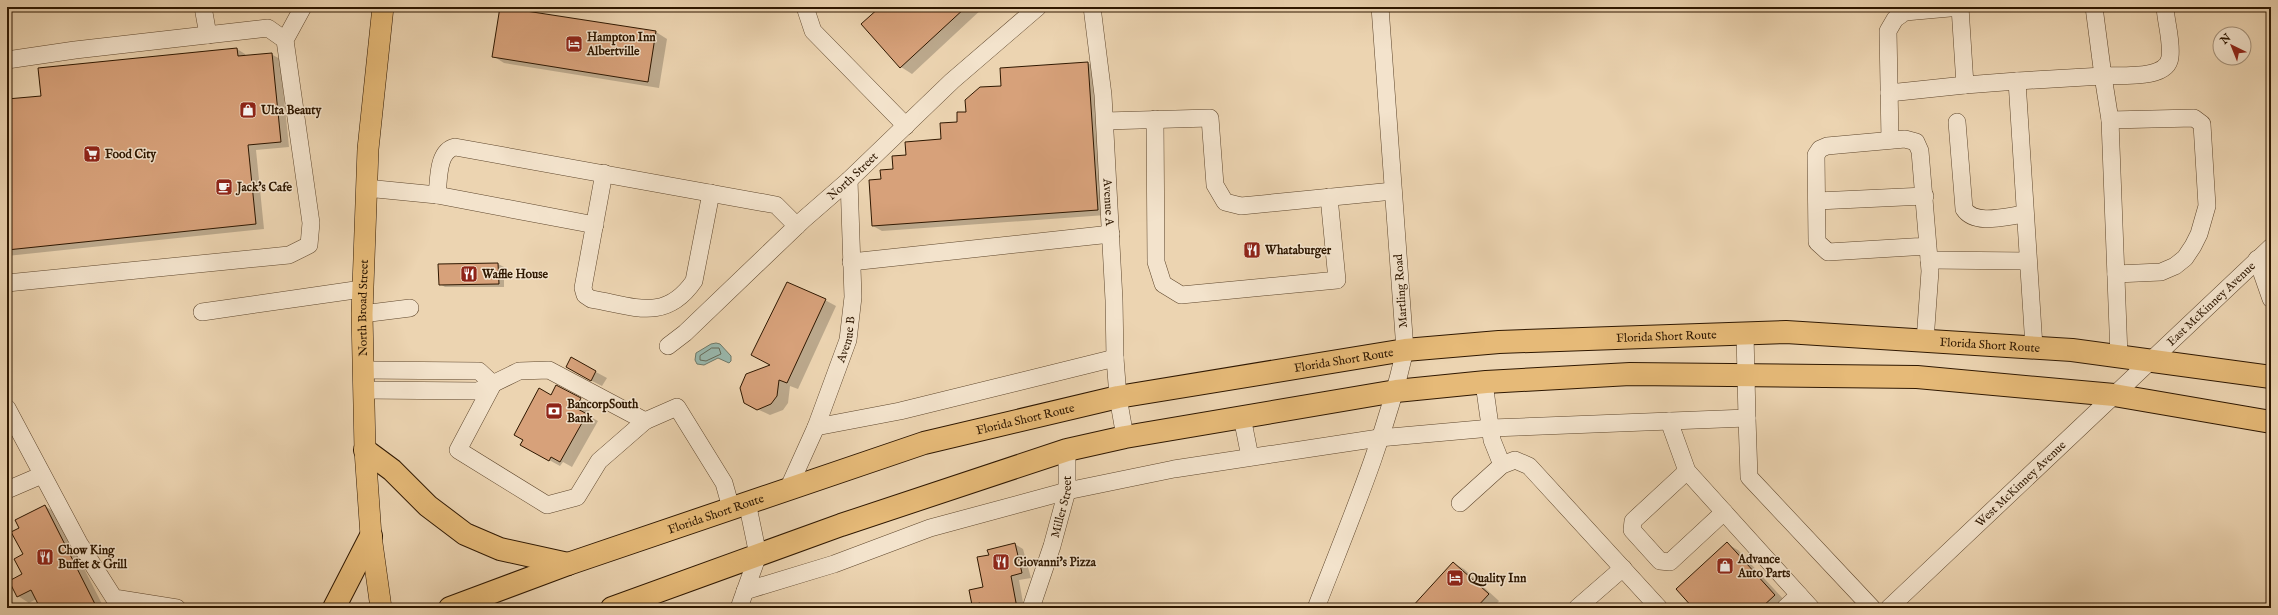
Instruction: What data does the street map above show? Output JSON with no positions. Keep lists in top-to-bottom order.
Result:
{
  "streets": {
    "highway": ["Florida Short Route"],
    "main road": ["North Broad Street"],
    "street": [
      "North Street",
      "Avenue A",
      "Martling Road",
      "East McKinney Avenue",
      "Avenue B",
      "West McKinney Avenue",
      "Miller Street"
    ]
  },
  "crossings": [
    ["North Street", "Avenue B"],
    ["Avenue A", "Florida Short Route"],
    ["Martling Road", "Florida Short Route"],
    ["East McKinney Avenue", "Florida Short Route"],
    ["East McKinney Avenue", "West McKinney Avenue"],
    ["Florida Short Route", "Avenue B"],
    ["Florida Short Route", "West McKinney Avenue"]
  ],
  "places": {
    "hotel": ["Hampton Inn Albertville", "Quality Inn"],
    "shop": ["Ulta Beauty", "Advance Auto Parts"],
    "supermarket": ["Food City"],
    "cafe": ["Jack's Cafe"],
    "restaurant": [
      "Whataburger",
      "Waffle House",
      "Chow King Buffet & Grill",
      "Giovanni's Pizza"
    ],
    "bank": ["BancorpSouth Bank"]
  },
  "north": "top left"
}
